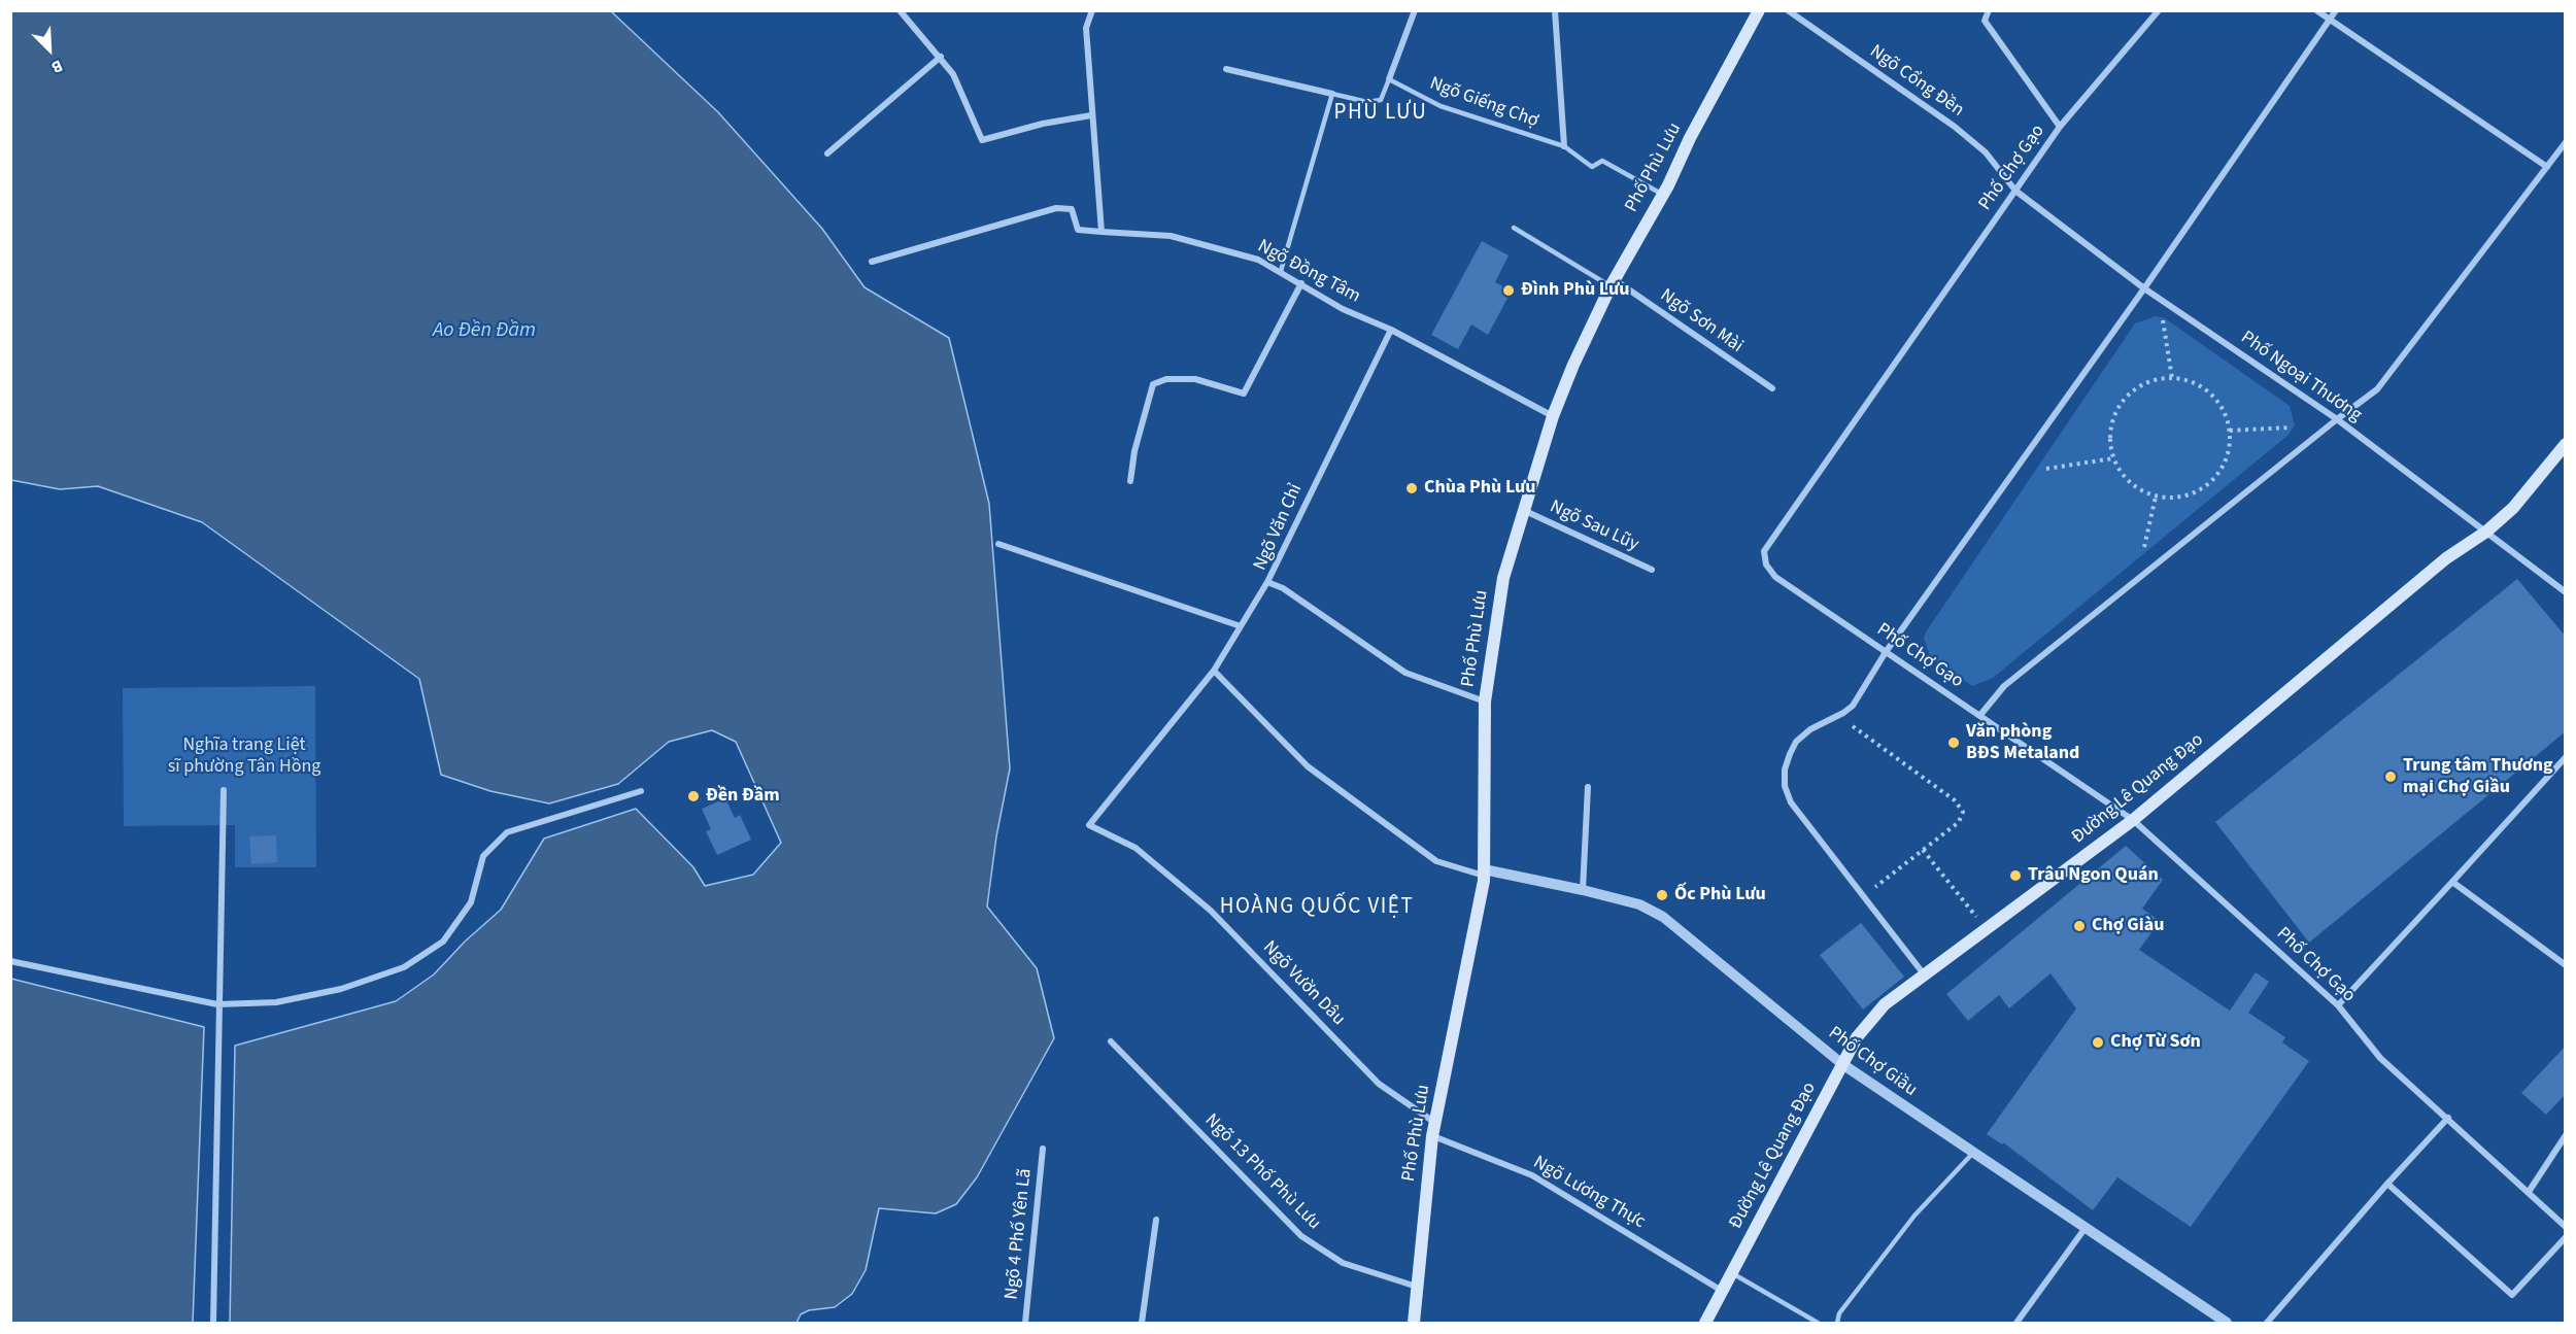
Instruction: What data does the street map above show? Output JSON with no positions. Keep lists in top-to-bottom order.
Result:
{
  "streets": {
    "main road": ["Phố Phù Lưu", "Đường Lê Quang Đạo"],
    "street": [
      "Ngõ Cổng Đền",
      "Phố Chợ Gạo",
      "Ngõ Đồng Tâm",
      "Ngõ Sơn Mài",
      "Phố Ngoại Thương",
      "Ngõ Sau Lũy",
      "Ngõ Văn Chỉ",
      "Ngõ Vườn Dâu",
      "Phố Chợ Giầu",
      "Ngõ 13 Phố Phù Lưu",
      "Ngõ Lương Thực",
      "Ngõ 4 Phố Yên Lã"
    ],
    "lane": ["Ngõ Giếng Chợ"]
  },
  "crossings": [
    ["Ngõ Cổng Đền", "Phố Chợ Gạo"],
    ["Ngõ Cổng Đền", "Phố Ngoại Thương"],
    ["Ngõ Giếng Chợ", "Phố Phù Lưu"],
    ["Phố Phù Lưu", "Ngõ Đồng Tâm"],
    ["Phố Phù Lưu", "Ngõ Sơn Mài"],
    ["Phố Phù Lưu", "Ngõ Sau Lũy"],
    ["Phố Phù Lưu", "Ngõ Văn Chỉ"],
    ["Phố Phù Lưu", "Ngõ Vườn Dâu"],
    ["Phố Phù Lưu", "Phố Chợ Giầu"],
    ["Phố Phù Lưu", "Ngõ 13 Phố Phù Lưu"],
    ["Phố Phù Lưu", "Ngõ Lương Thực"],
    ["Phố Chợ Gạo", "Phố Ngoại Thương"],
    ["Phố Chợ Gạo", "Đường Lê Quang Đạo"],
    ["Ngõ Đồng Tâm", "Ngõ Văn Chỉ"],
    ["Phố Ngoại Thương", "Đường Lê Quang Đạo"],
    ["Đường Lê Quang Đạo", "Phố Chợ Giầu"],
    ["Đường Lê Quang Đạo", "Ngõ Lương Thực"],
    ["Ngõ Vườn Dâu", "Ngõ Lương Thực"]
  ],
  "districts": ["PHÙ LƯU", "HOÀNG QUỐC VIỆT"],
  "water": ["Ao Đền Đầm"],
  "parks": ["Nghĩa trang Liệt sĩ phường Tân Hồng"],
  "places": [
    "Đình Phù Lưu",
    "Chùa Phù Lưu",
    "Văn phòng BĐS Metaland",
    "Trung tâm Thương mại Chợ Giầu",
    "Đền Đầm",
    "Trâu Ngon Quán",
    "Ốc Phù Lưu",
    "Chợ Giàu",
    "Chợ Từ Sơn"
  ],
  "north": "bottom right"
}
